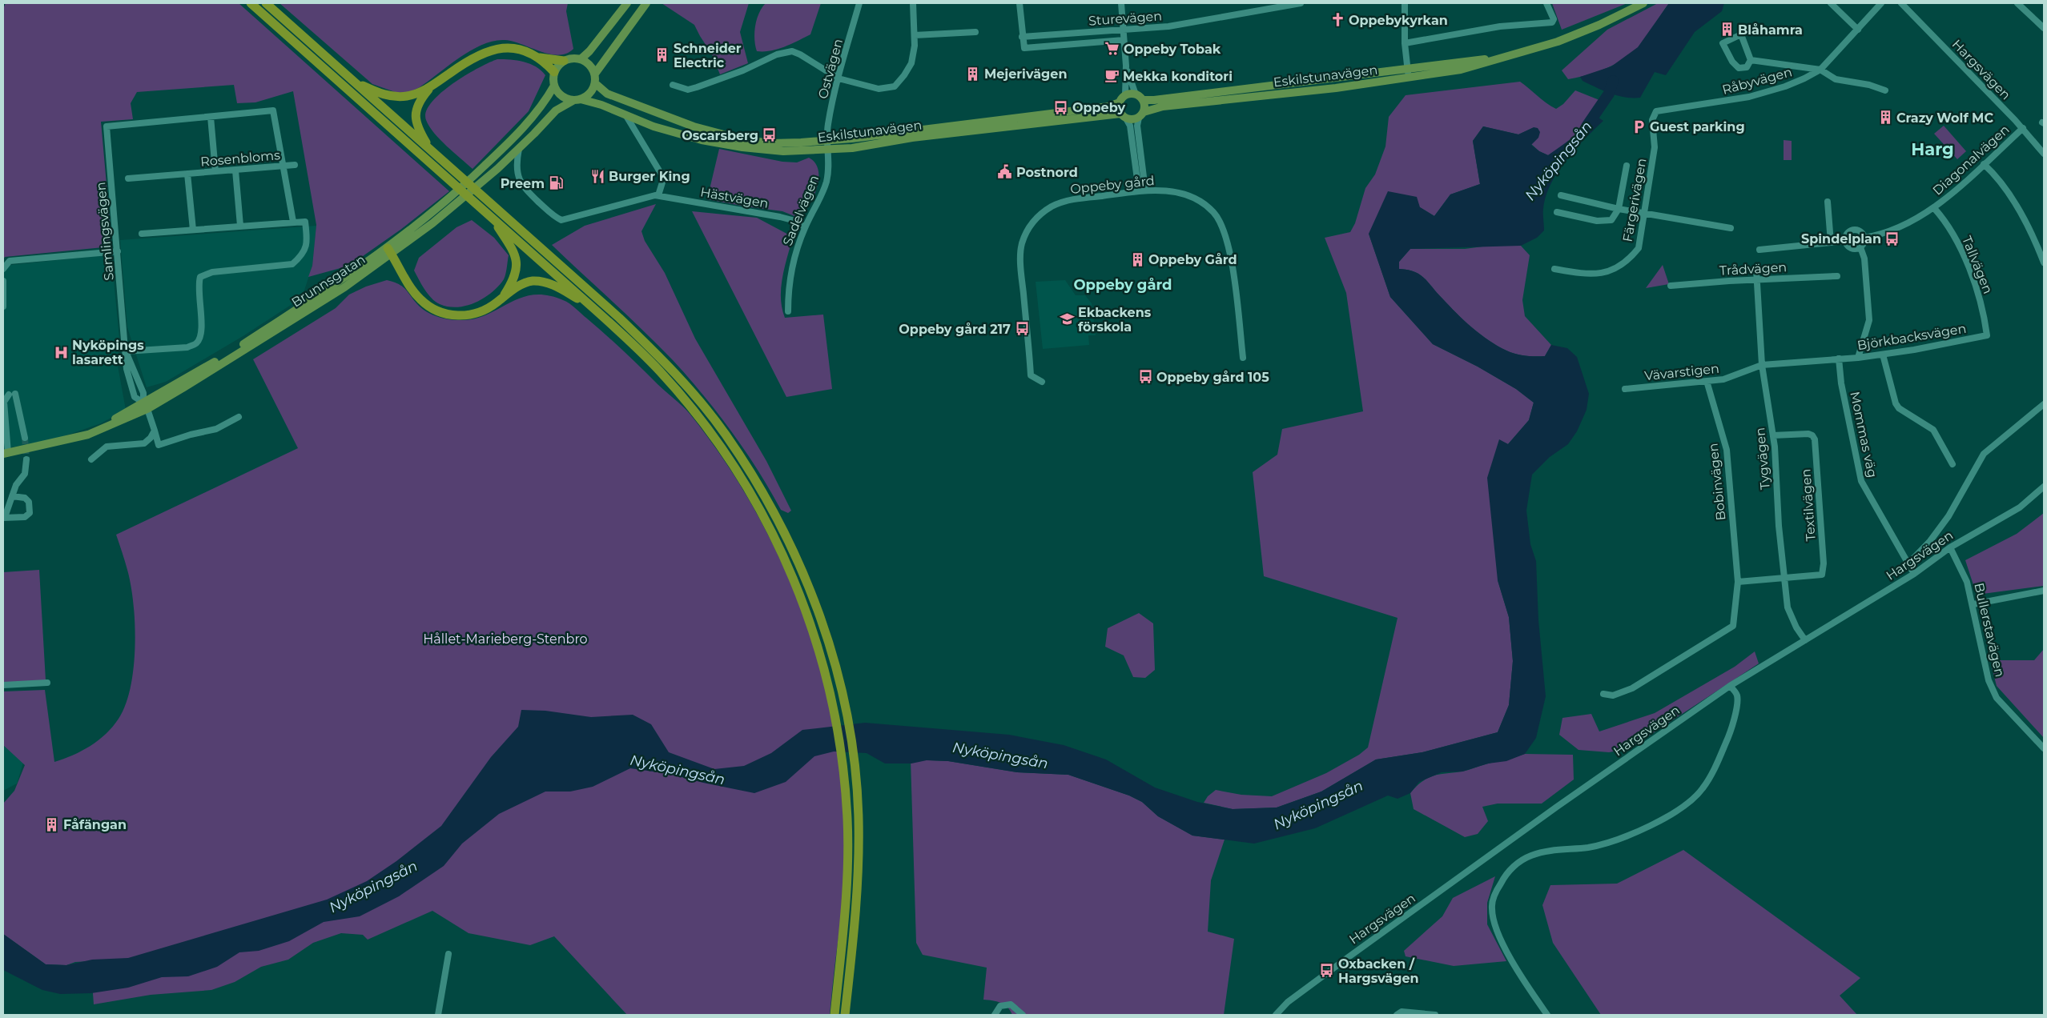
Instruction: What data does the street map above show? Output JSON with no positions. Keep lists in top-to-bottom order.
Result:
{
  "streets": {
    "main road": ["Eskilstunavägen", "Brunnsgatan"],
    "street": [
      "Sturevägen",
      "Ostvägen",
      "Hargsvägen",
      "Råbyvägen",
      "Rosenbloms",
      "Diagonalvägen",
      "Oppeby gård",
      "Hästvägen",
      "Färgerivägen",
      "Sadelvägen",
      "Samlingsvägen",
      "Tallvägen",
      "Trådvägen",
      "Björkbacksvägen",
      "Vävarstigen",
      "Mommas väg",
      "Tygvägen",
      "Bobinvägen",
      "Textilvägen",
      "Bullerstavägen"
    ]
  },
  "crossings": [
    ["Ostvägen", "Eskilstunavägen"],
    ["Ostvägen", "Sadelvägen"],
    ["Hargsvägen", "Diagonalvägen"],
    ["Hargsvägen", "Mommas väg"],
    ["Hargsvägen", "Tygvägen"],
    ["Hargsvägen", "Bullerstavägen"],
    ["Eskilstunavägen", "Hästvägen"],
    ["Eskilstunavägen", "Sadelvägen"],
    ["Eskilstunavägen", "Brunnsgatan"],
    ["Råbyvägen", "Färgerivägen"],
    ["Diagonalvägen", "Tallvägen"],
    ["Hästvägen", "Sadelvägen"],
    ["Hästvägen", "Brunnsgatan"],
    ["Samlingsvägen", "Brunnsgatan"],
    ["Tallvägen", "Björkbacksvägen"],
    ["Trådvägen", "Tygvägen"],
    ["Björkbacksvägen", "Mommas väg"],
    ["Vävarstigen", "Tygvägen"],
    ["Vävarstigen", "Bobinvägen"],
    ["Tygvägen", "Textilvägen"]
  ],
  "districts": ["Harg", "Oppeby gård"],
  "water": ["Nyköpingsån"],
  "parks": ["Hållet-Marieberg-Stenbro"],
  "places": {
    "church": ["Oppebykyrkan"],
    "building": [
      "Blåhamra",
      "Schneider Electric",
      "Mejerivägen",
      "Crazy Wolf MC",
      "Oppeby Gård",
      "Fåfängan"
    ],
    "supermarket": ["Oppeby Tobak"],
    "cafe": ["Mekka konditori"],
    "bus stop": [
      "Oppeby",
      "Oscarsberg",
      "Spindelplan",
      "Oppeby gård 217",
      "Oppeby gård 105",
      "Oxbacken / Hargsvägen"
    ],
    "parking": ["Guest parking"],
    "public building": ["Postnord"],
    "restaurant": ["Burger King"],
    "fuel station": ["Preem"],
    "school or university": ["Ekbackens förskola"],
    "hospital": ["Nyköpings lasarett"]
  }
}
